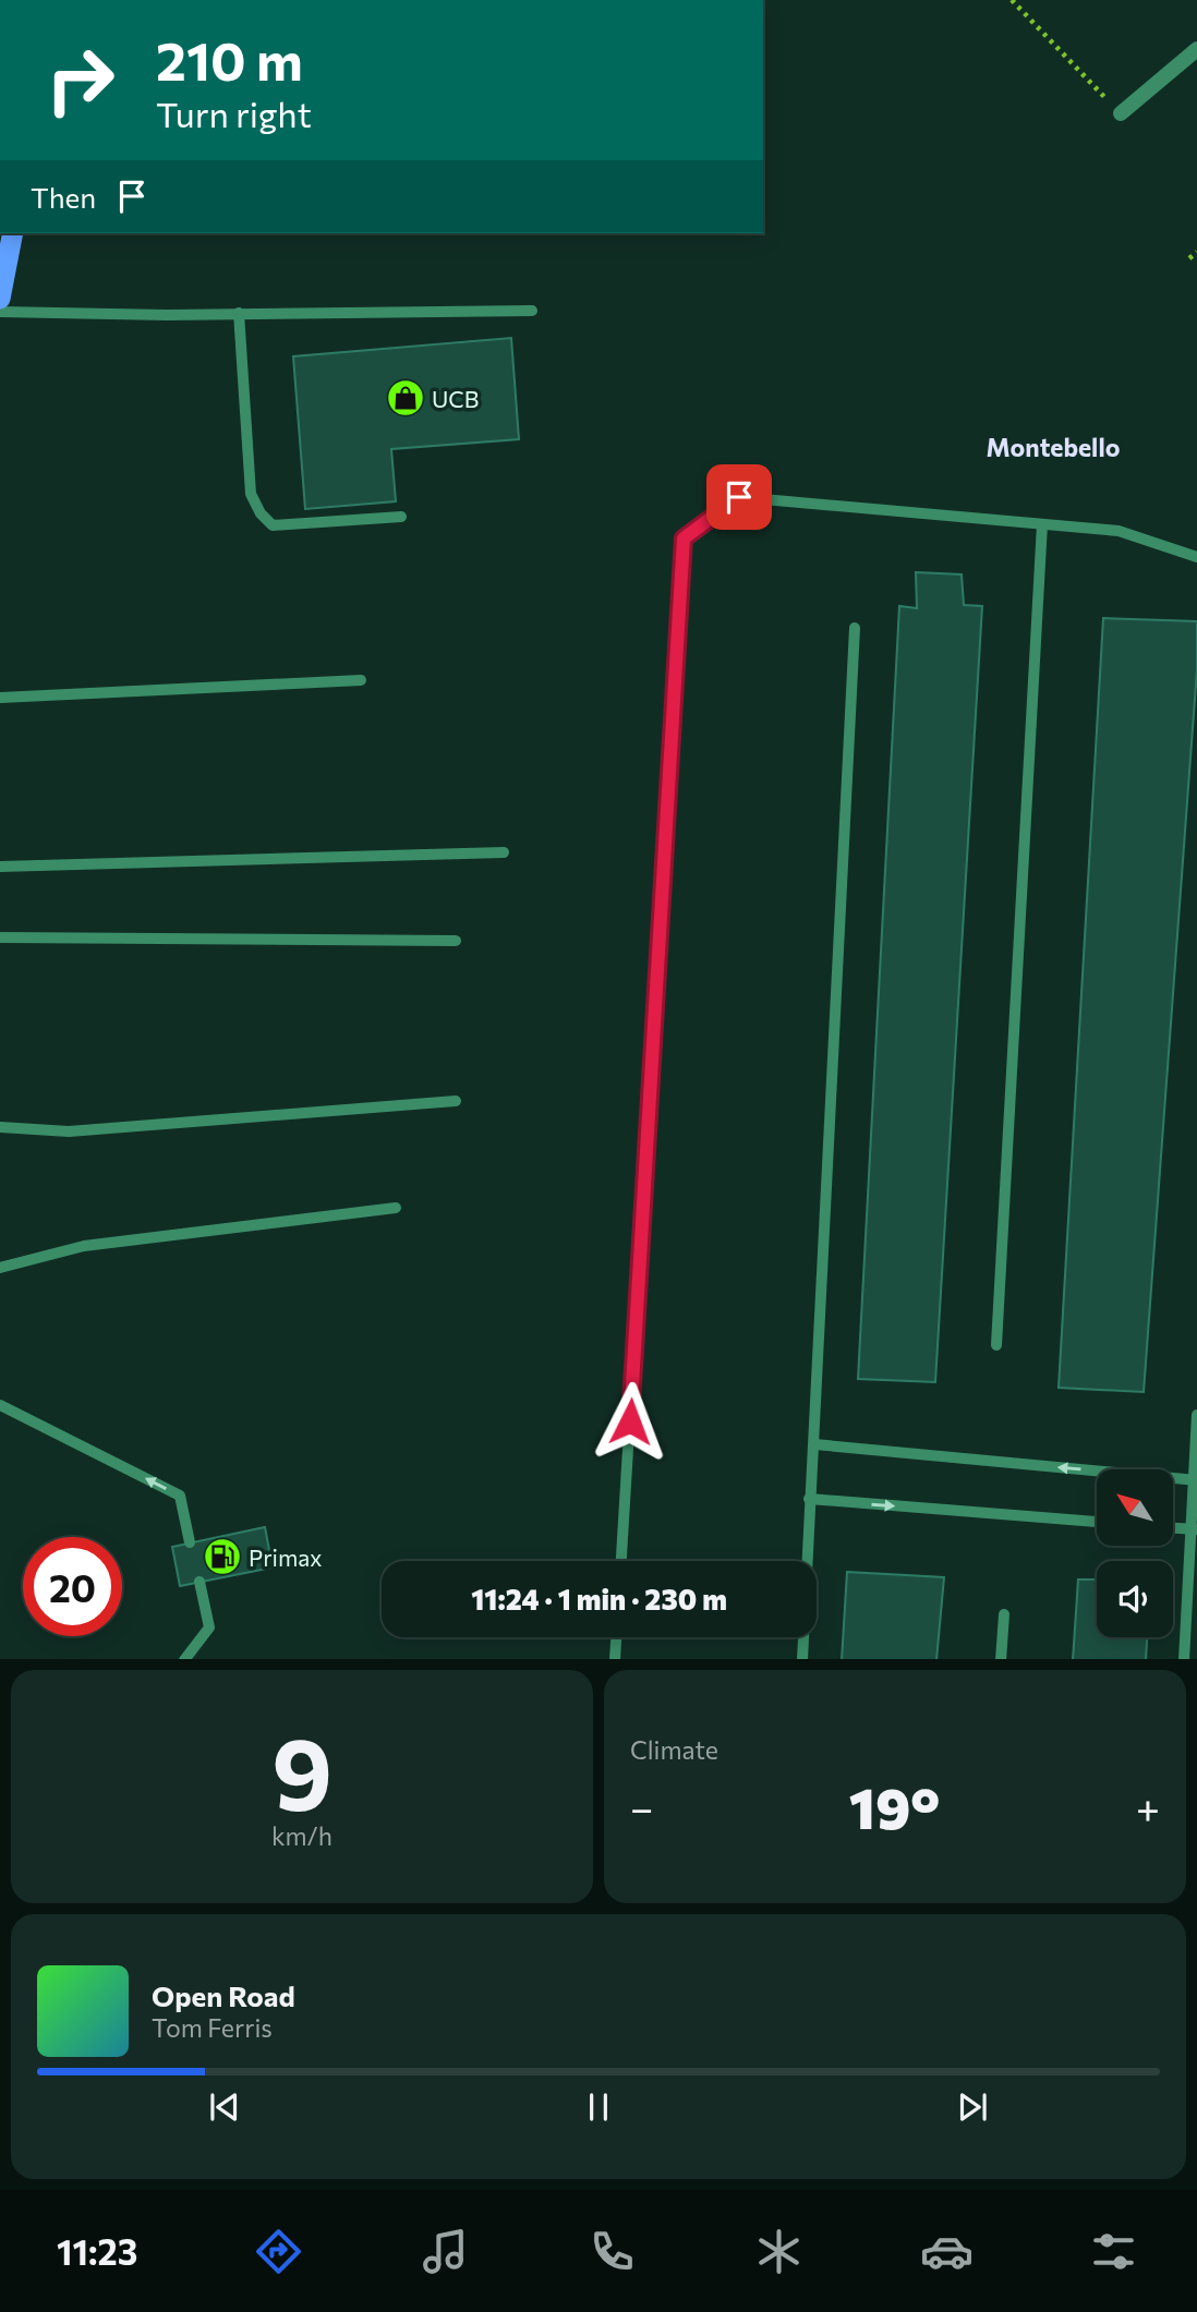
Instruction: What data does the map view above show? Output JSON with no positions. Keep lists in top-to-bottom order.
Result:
{
  "districts": ["Montebello"],
  "places": {
    "shop": ["UCB"],
    "fuel station": ["Primax"]
  },
  "north": "top left",
  "page": {
    "turn": ["210 m", "Turn right"],
    "then": "Then",
    "limit": "20",
    "trip": "11:24 · 1 min · 230 m",
    "tile": [
      ["9", "km/h"],
      "Climate"
    ],
    "heat": ["−", "19°", "+"],
    "song": ["Open Road", "Tom Ferris"],
    "tabs": "11:23"
  }
}
